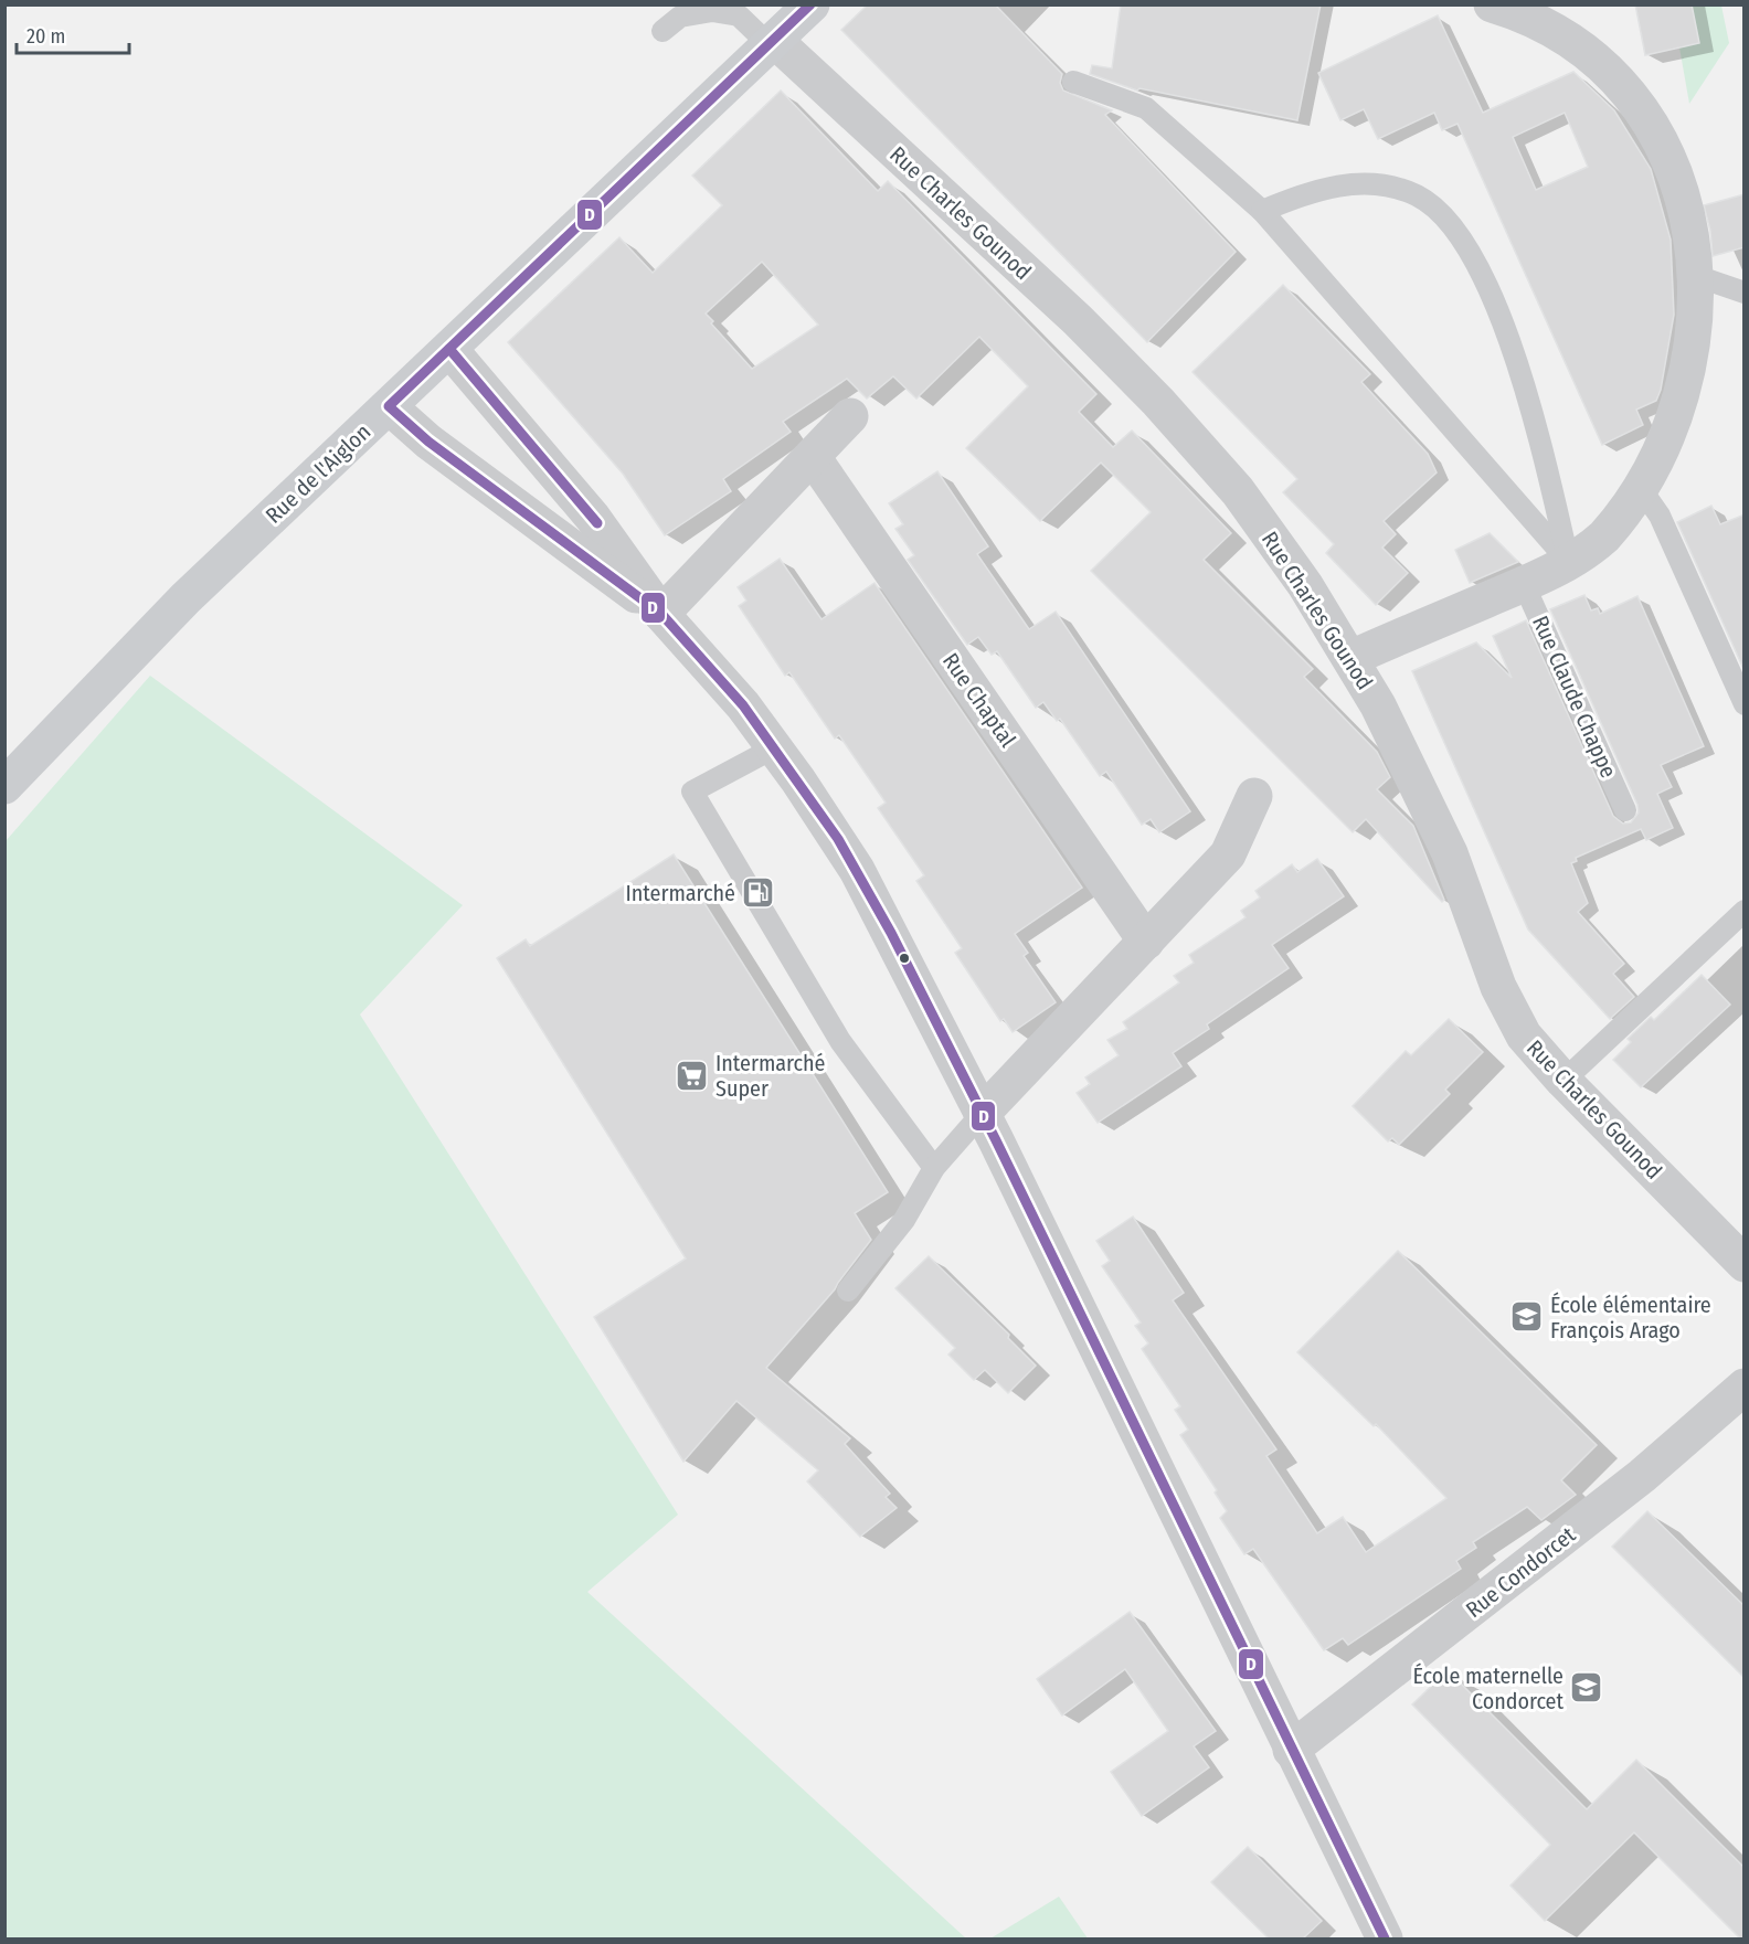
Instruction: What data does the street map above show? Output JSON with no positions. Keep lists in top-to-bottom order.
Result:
{
  "streets": {
    "main road": ["Rue de l'Aiglon"],
    "street": ["Rue Charles Gounod", "Rue Chaptal", "Rue Condorcet"],
    "lane": ["Rue Claude Chappe"]
  },
  "crossings": [
    ["Rue Charles Gounod", "Rue de l'Aiglon"]
  ],
  "places": {
    "fuel station": ["Intermarché"],
    "supermarket": ["Intermarché Super"],
    "school or university": ["École élémentaire François Arago", "École maternelle Condorcet"]
  },
  "lines": ["transit line D"],
  "scale_bar": "20 m"
}
